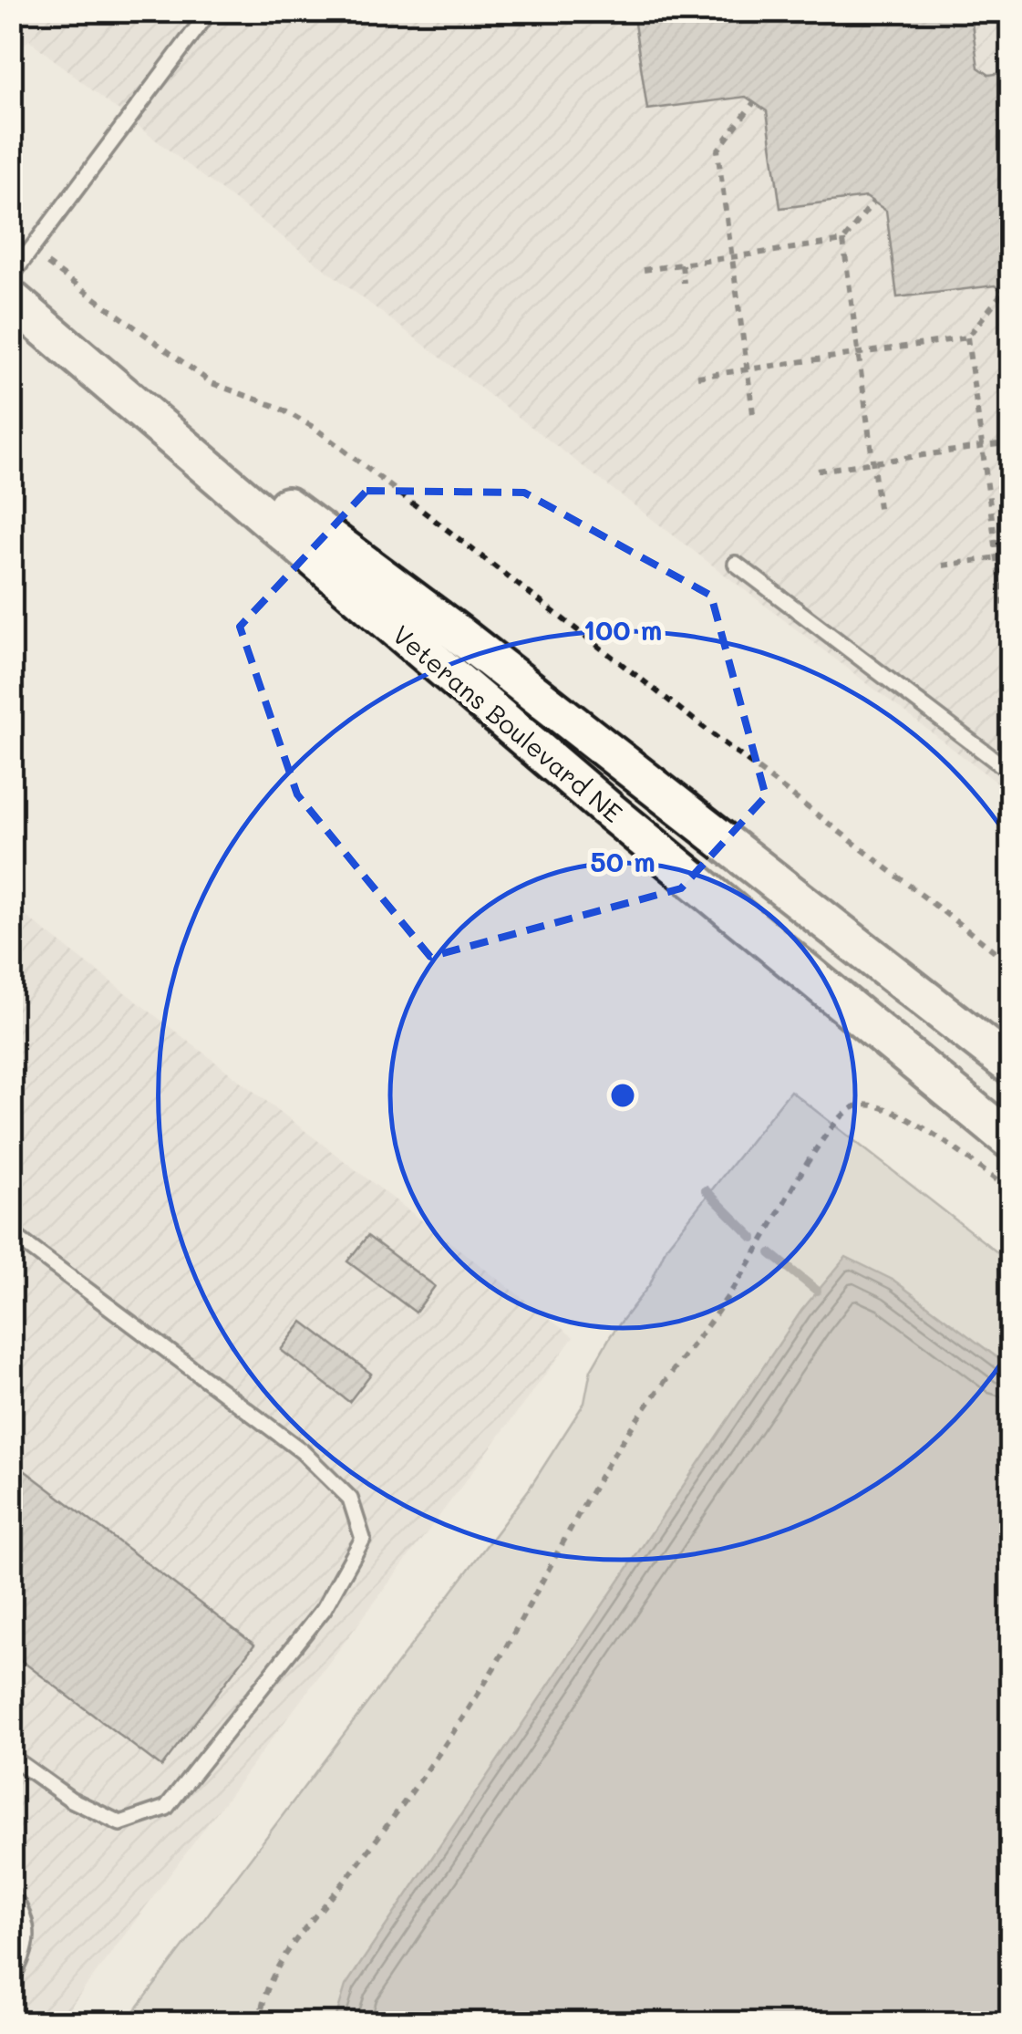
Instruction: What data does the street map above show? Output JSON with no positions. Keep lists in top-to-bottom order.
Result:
{
  "streets": {
    "main road": ["Veterans Boulevard NE"]
  },
  "rings": ["100 m", "50 m"]
}
